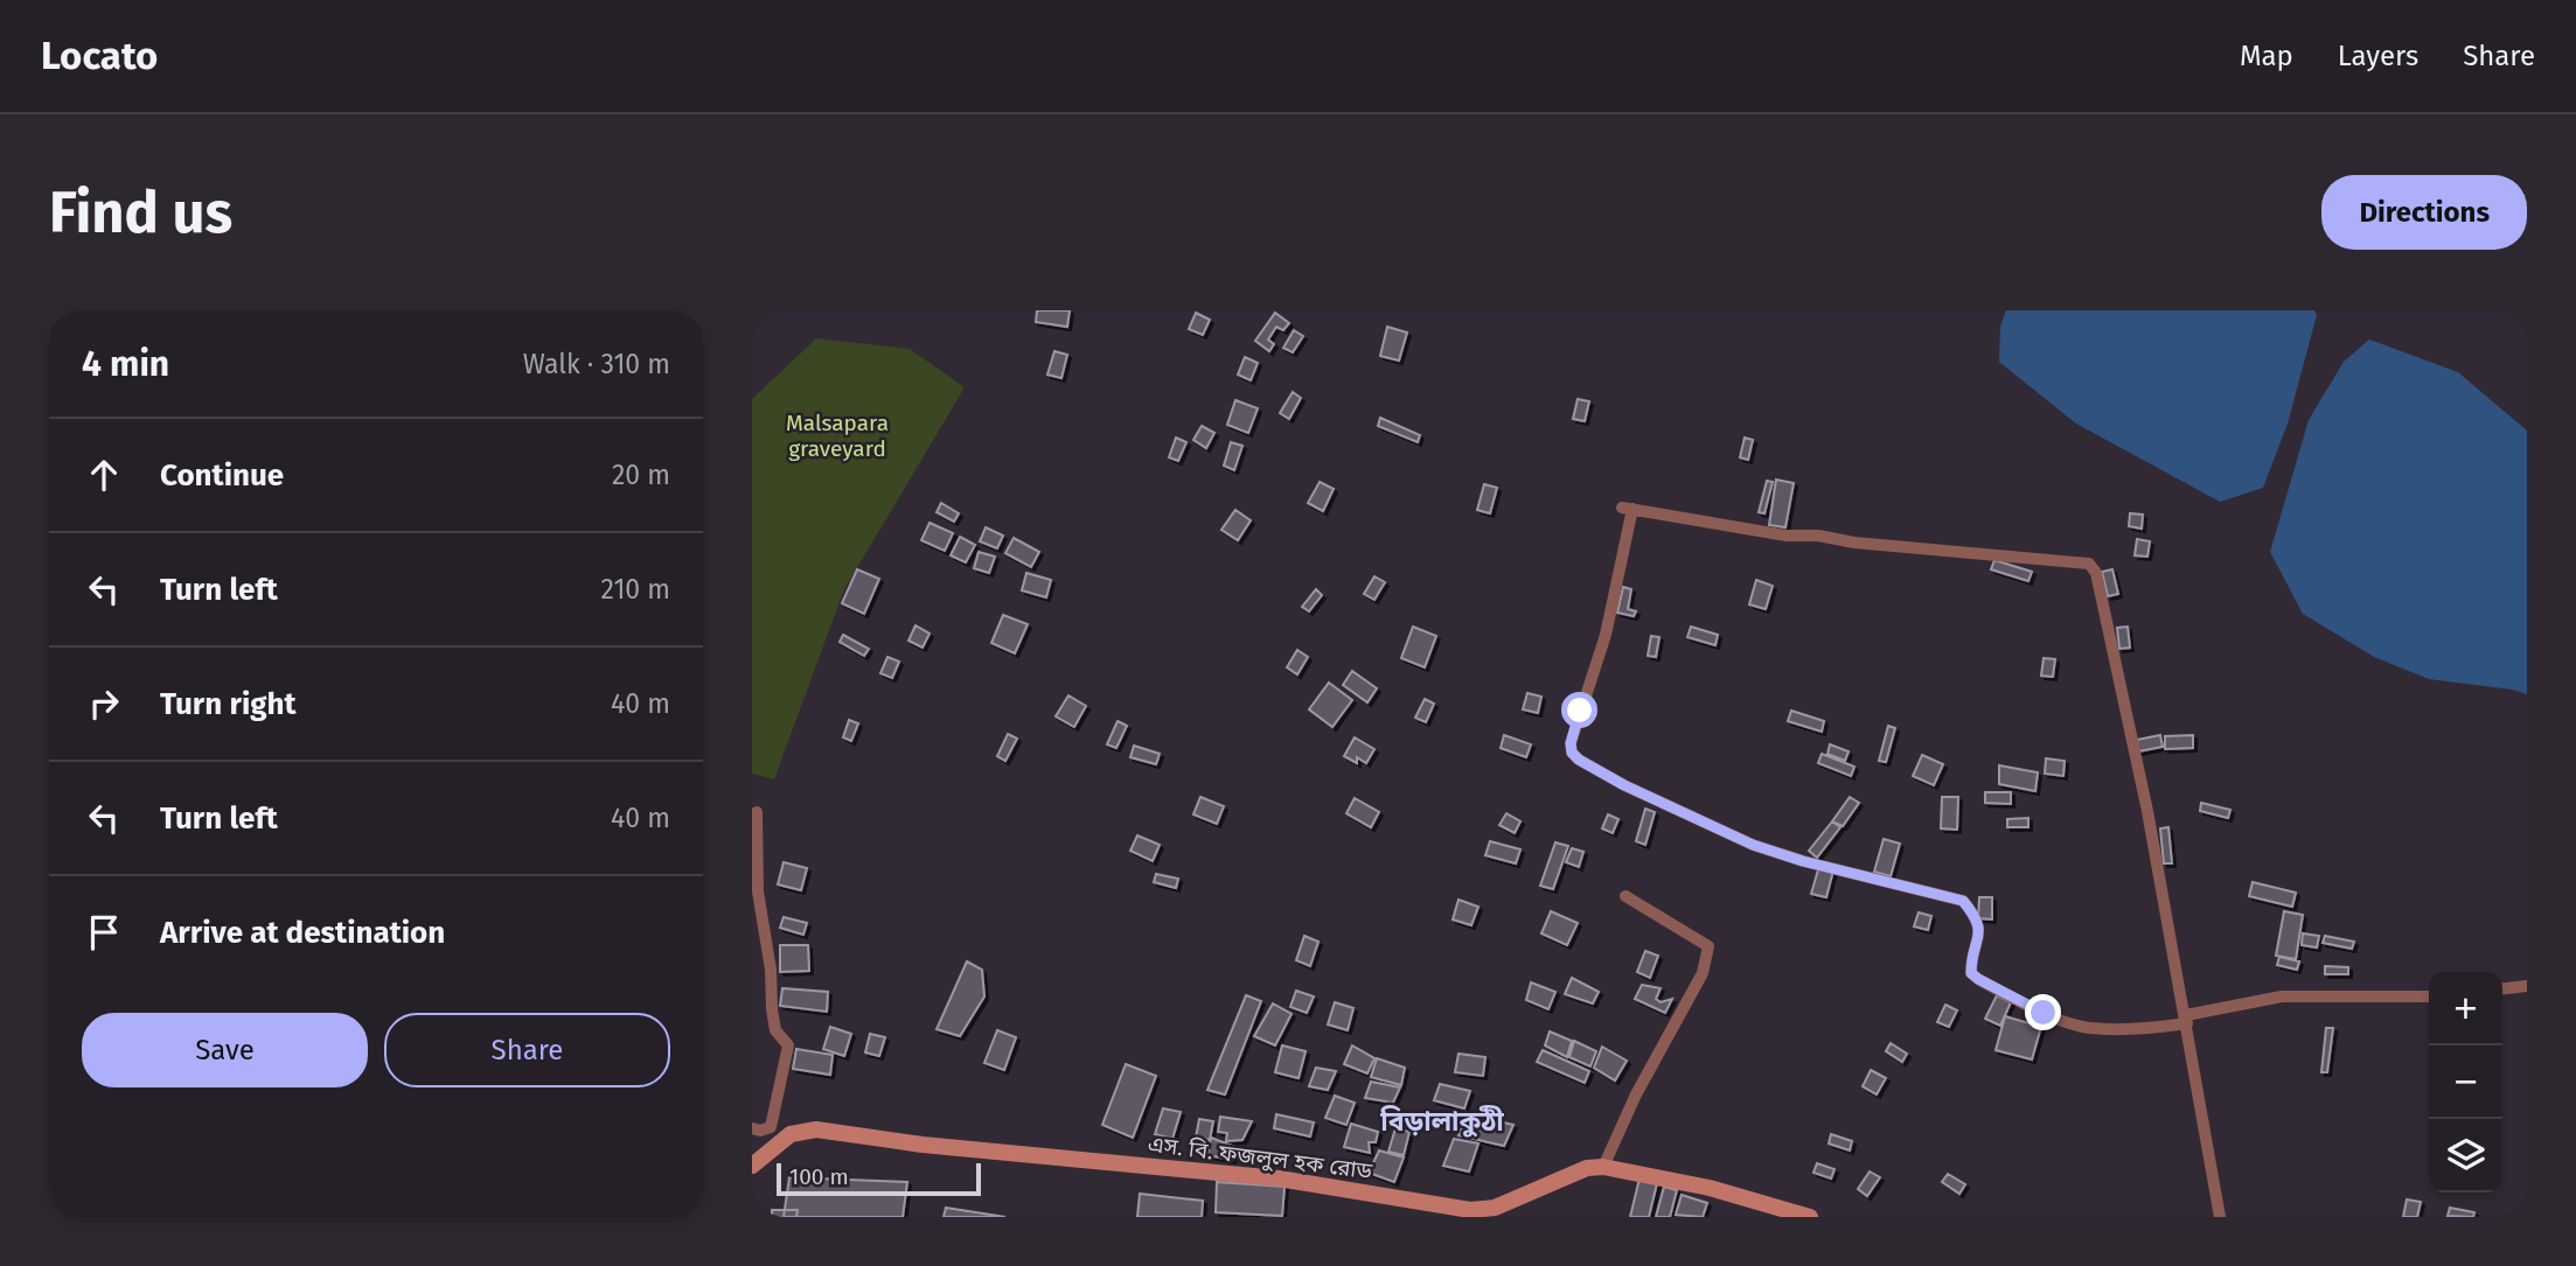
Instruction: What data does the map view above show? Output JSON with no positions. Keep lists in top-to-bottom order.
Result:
{
  "streets": {
    "main road": ["এস. বি. ফজলুল হক রোড"]
  },
  "districts": ["বিড়ালাকুঠী"],
  "parks": ["Malsapara graveyard"],
  "scale_bar": "100 m",
  "page": {
    "header": "Locato",
    "nav": ["Map", "Layers", "Share"],
    "buttons": [
      "Directions",
      ["Save", "Share"]
    ],
    "title": "Find us",
    "heading": ["4 min", "Walk · 310 m"],
    "list": [
      ["Continue", "20 m"],
      ["Turn left", "210 m"],
      ["Turn right", "40 m"],
      ["Turn left", "40 m"],
      "Arrive at destination"
    ],
    "map_buttons": ["+", "−"],
    "scale": "100 m"
  }
}
